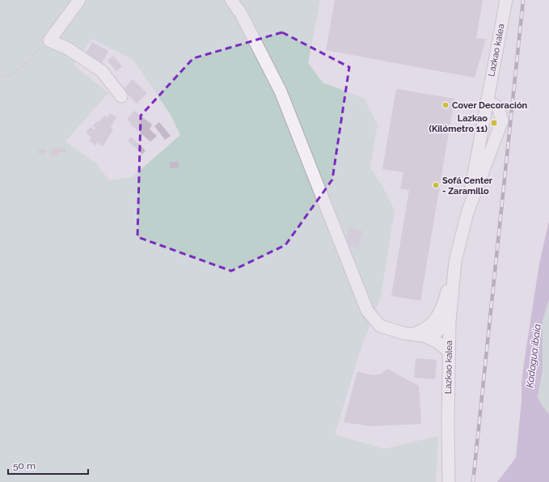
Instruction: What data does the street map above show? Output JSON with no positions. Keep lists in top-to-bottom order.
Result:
{
  "streets": {
    "street": ["Lazkao kalea"]
  },
  "water": ["Kadagua ibaia"],
  "places": {
    "other": ["Cover Decoración", "Sofá Center - Zaramillo"],
    "transit": ["Lazkao (Kilómetro 11)"]
  },
  "scale_bar": "50 m"
}
